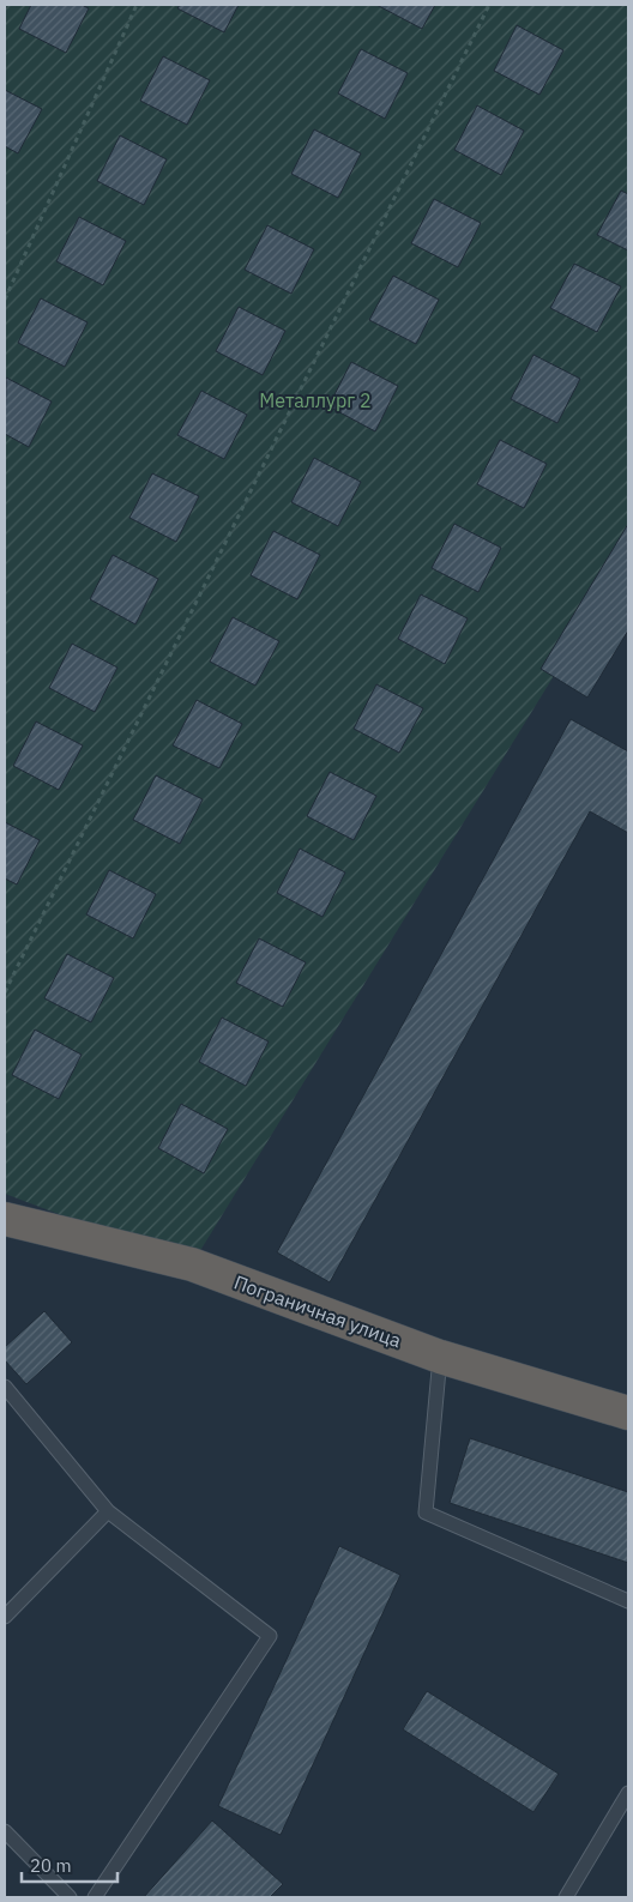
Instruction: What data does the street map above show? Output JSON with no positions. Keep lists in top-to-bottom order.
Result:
{
  "streets": {
    "highway": ["Пограничная улица"]
  },
  "parks": ["Металлург 2"],
  "scale_bar": "20 m"
}
